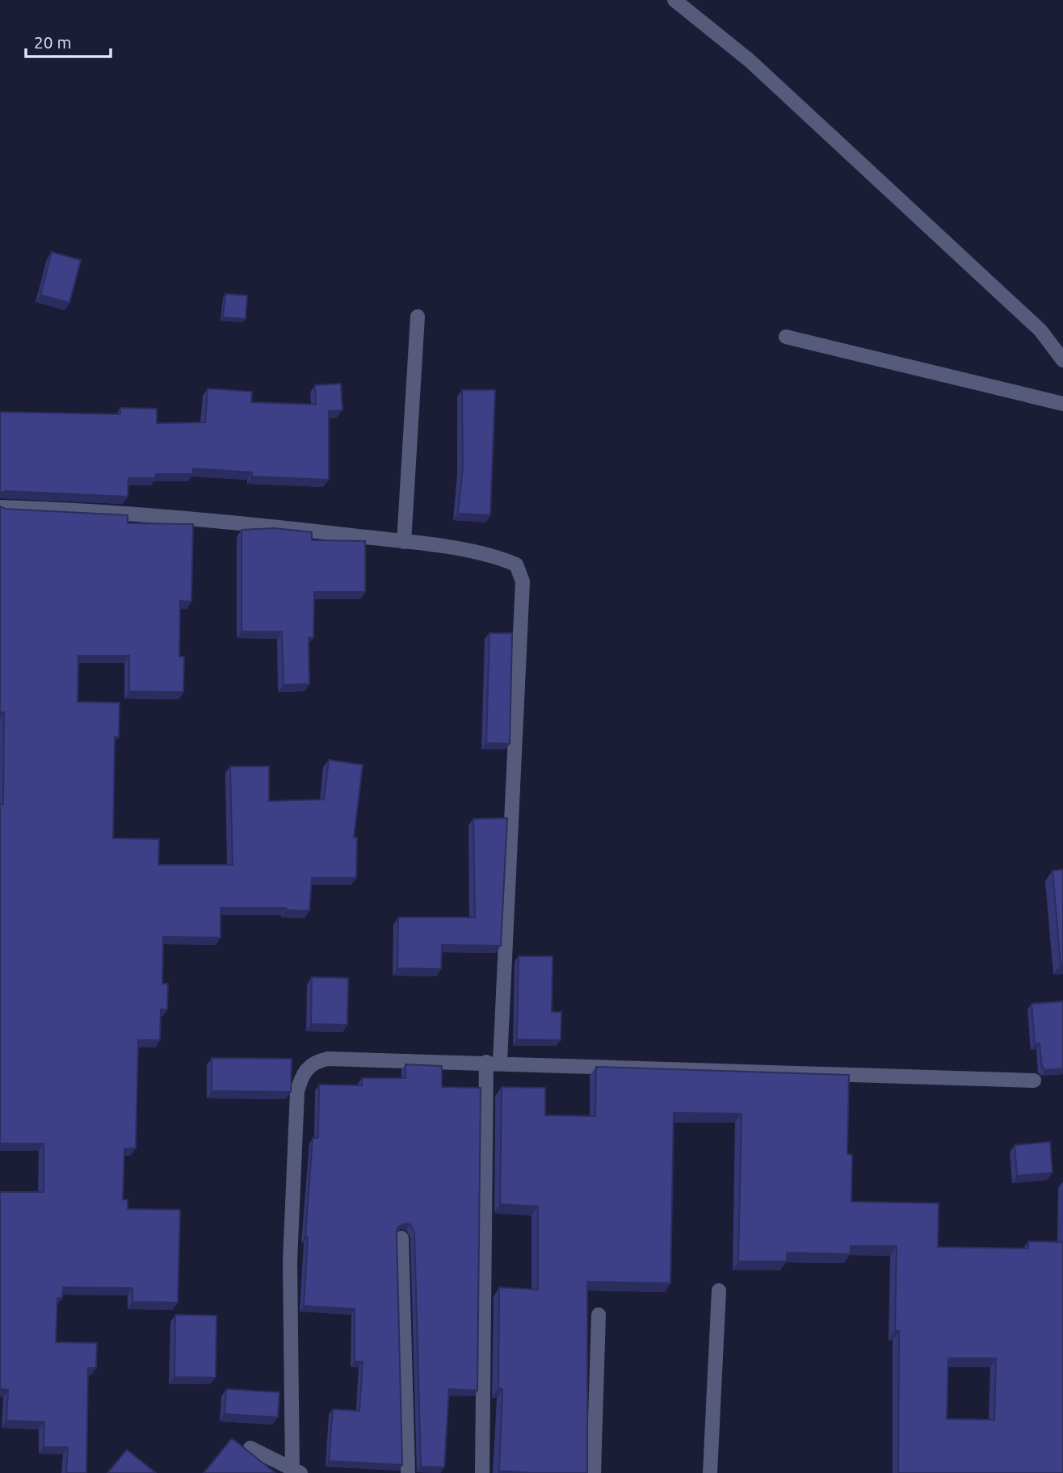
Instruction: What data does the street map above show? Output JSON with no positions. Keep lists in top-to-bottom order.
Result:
{
  "scale_bar": "20 m"
}
